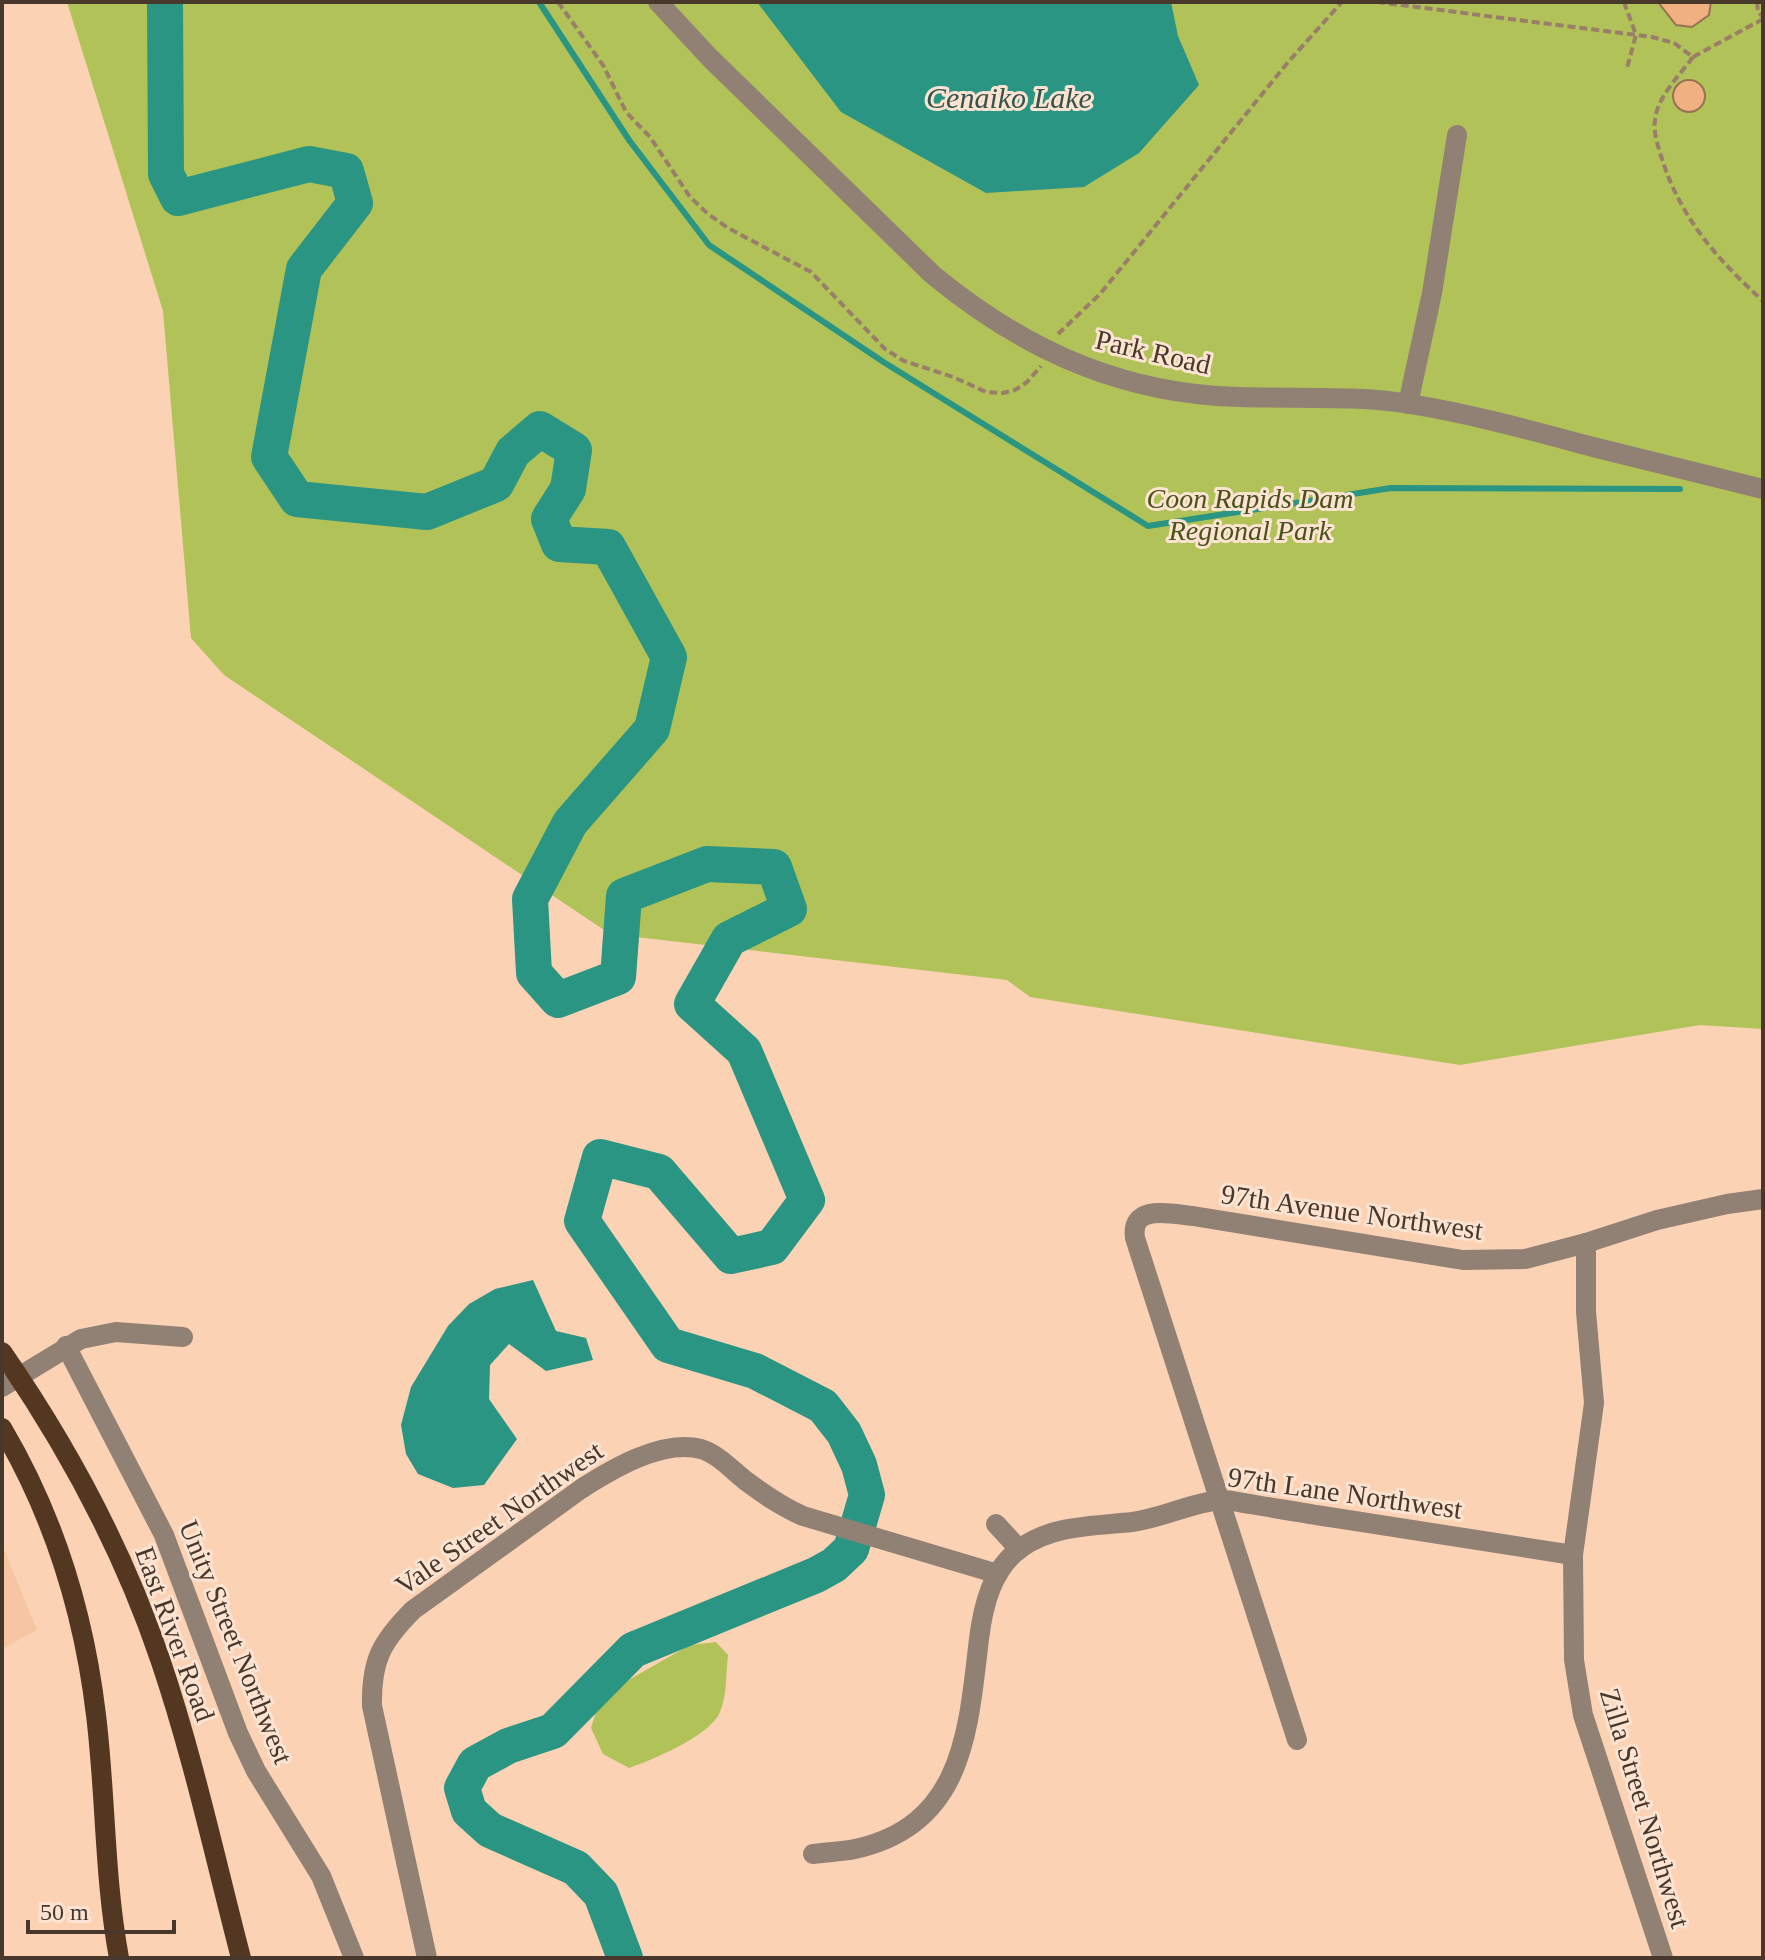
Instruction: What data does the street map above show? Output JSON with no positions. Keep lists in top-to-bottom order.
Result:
{
  "streets": {
    "main road": ["East River Road"],
    "street": [
      "Park Road",
      "97th Avenue Northwest",
      "97th Lane Northwest",
      "Vale Street Northwest",
      "Unity Street Northwest",
      "Zilla Street Northwest"
    ]
  },
  "crossings": [
    ["97th Avenue Northwest", "97th Lane Northwest"],
    ["97th Avenue Northwest", "Zilla Street Northwest"],
    ["97th Lane Northwest", "Vale Street Northwest"],
    ["97th Lane Northwest", "Zilla Street Northwest"]
  ],
  "water": ["Cenaiko Lake"],
  "parks": ["Coon Rapids Dam Regional Park"],
  "scale_bar": "50 m"
}
